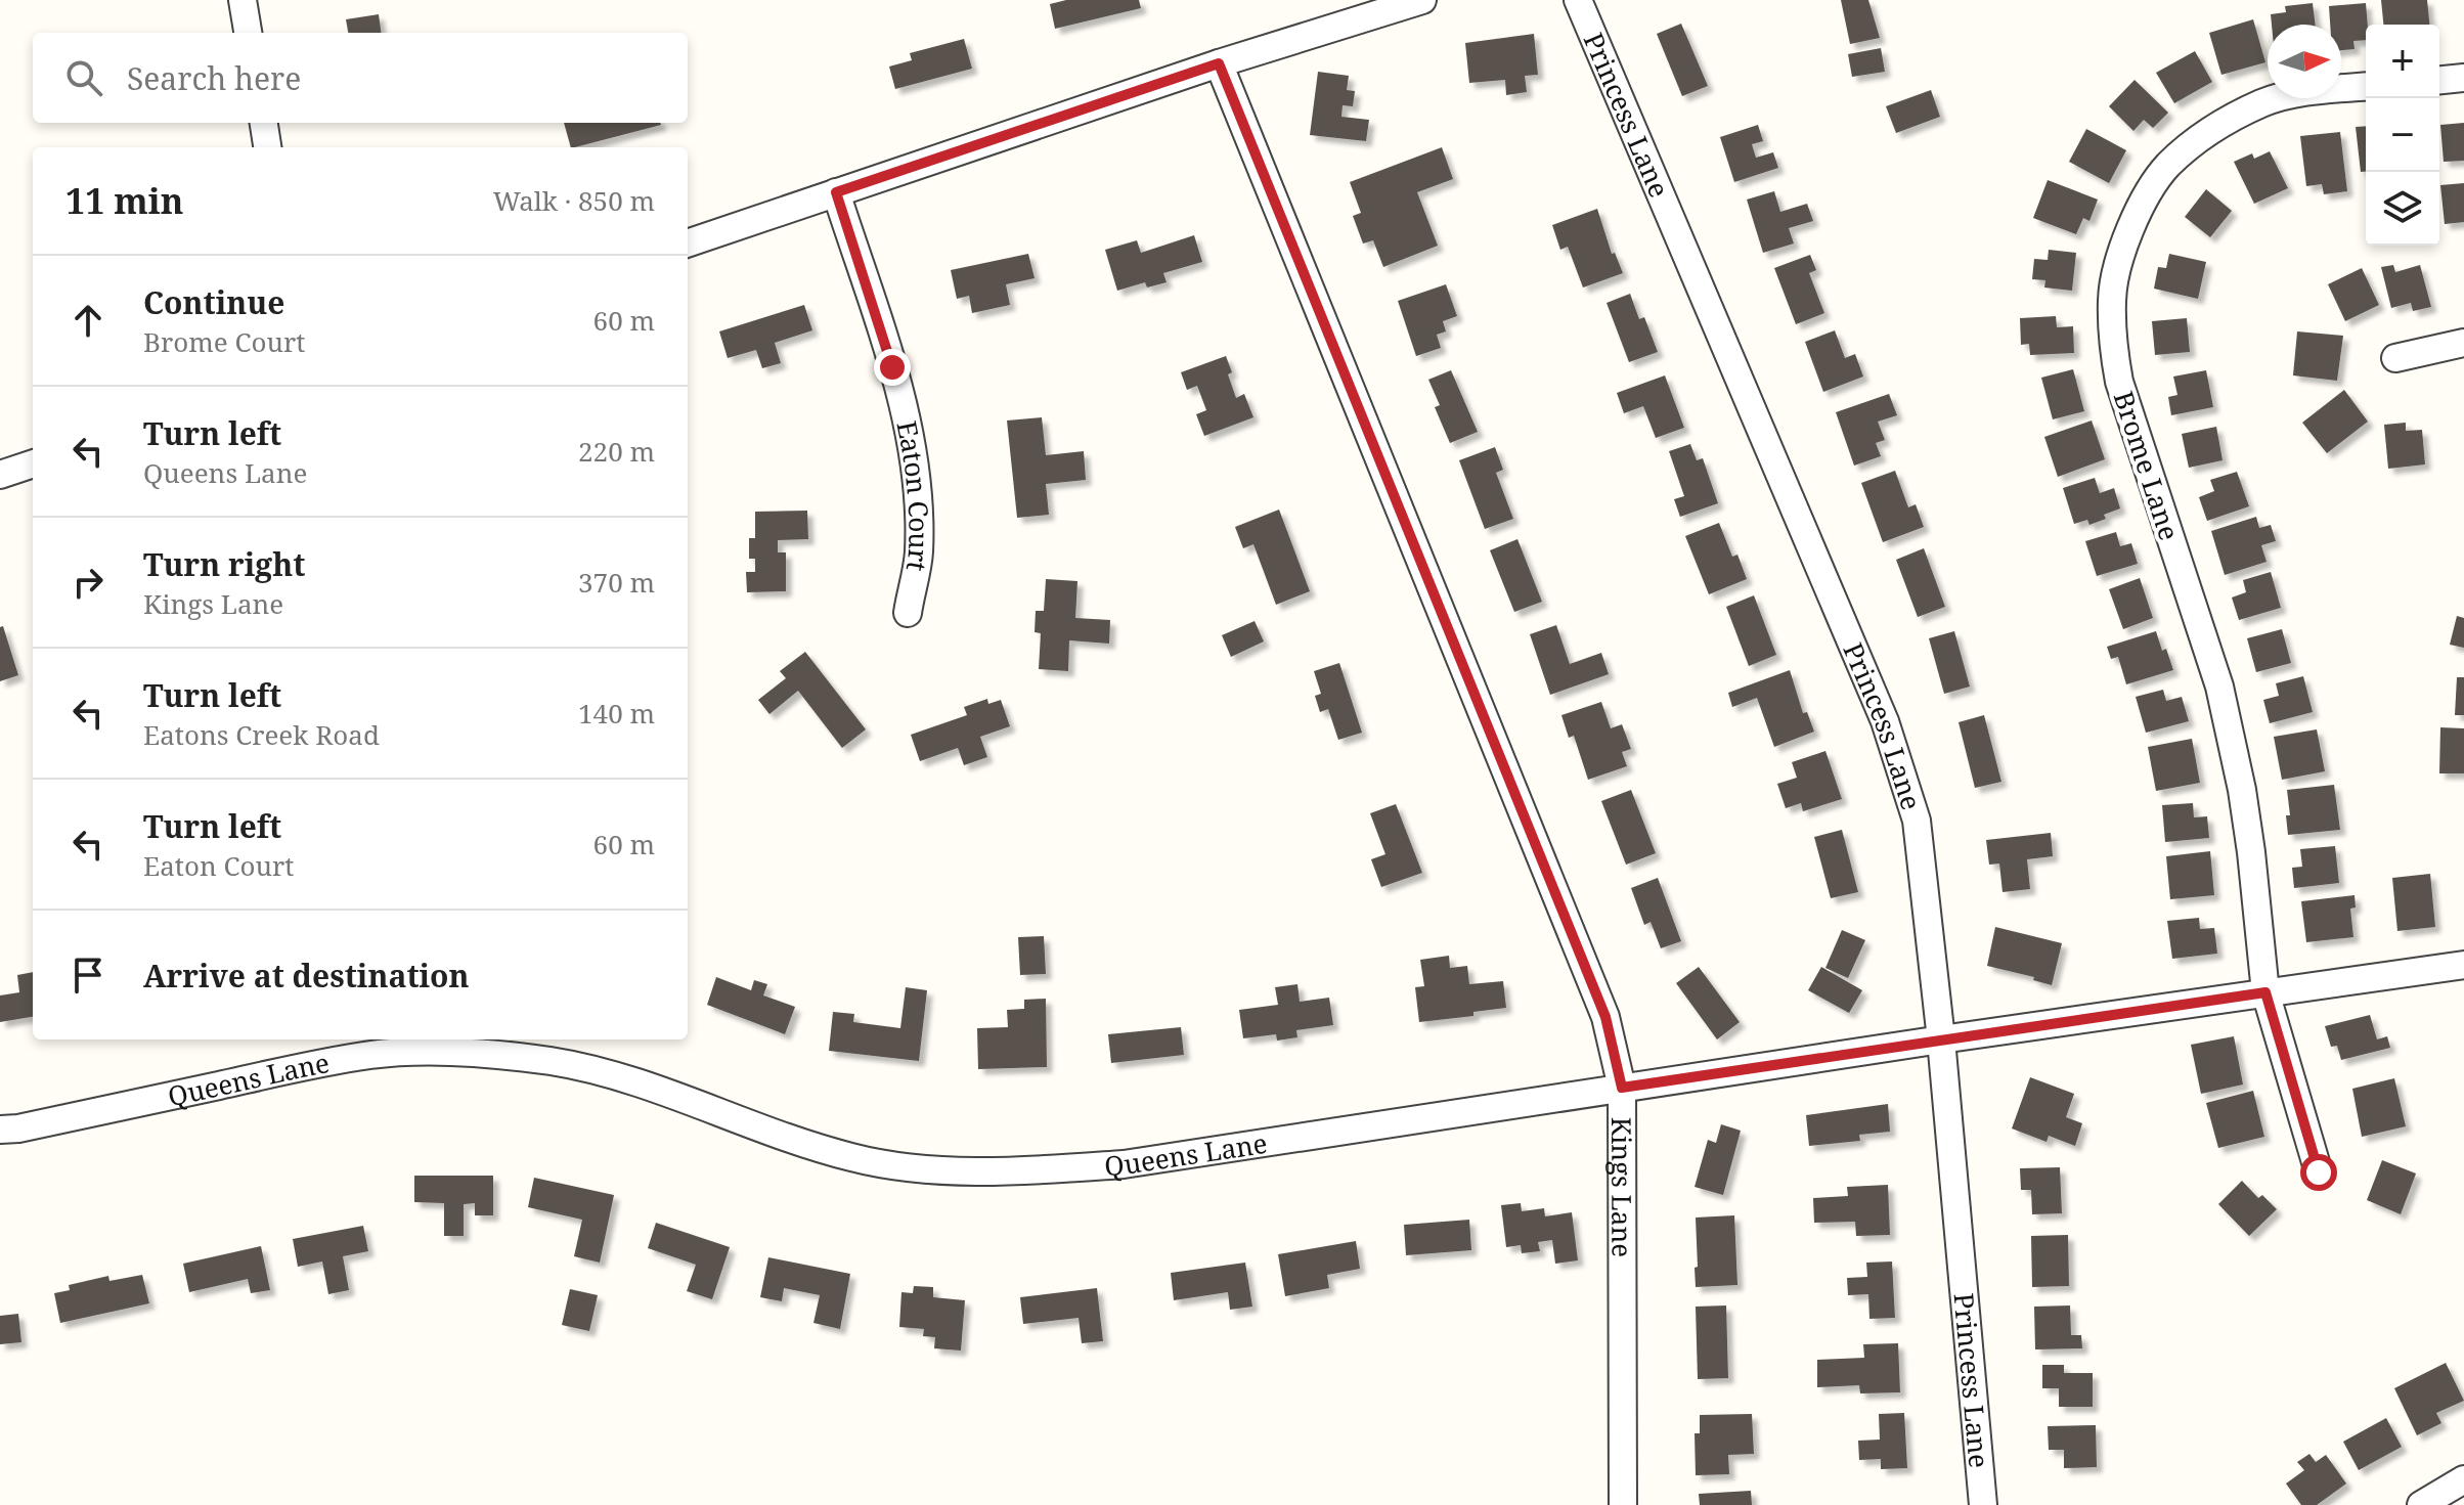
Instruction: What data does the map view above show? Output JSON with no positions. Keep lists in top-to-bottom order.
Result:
{
  "streets": {
    "street": [
      "Princess Lane",
      "Brome Lane",
      "Eaton Court",
      "Queens Lane",
      "Kings Lane"
    ]
  },
  "crossings": [
    ["Princess Lane", "Queens Lane"],
    ["Brome Lane", "Queens Lane"],
    ["Queens Lane", "Kings Lane"]
  ],
  "north": "right",
  "page": {
    "map_buttons": ["+", "−"],
    "search": "Search here",
    "heading": ["11 min", "Walk · 850 m"],
    "list": [
      ["Continue", "Brome Court", "60 m"],
      ["Turn left", "Queens Lane", "220 m"],
      ["Turn right", "Kings Lane", "370 m"],
      ["Turn left", "Eatons Creek Road", "140 m"],
      ["Turn left", "Eaton Court", "60 m"],
      "Arrive at destination"
    ]
  }
}
